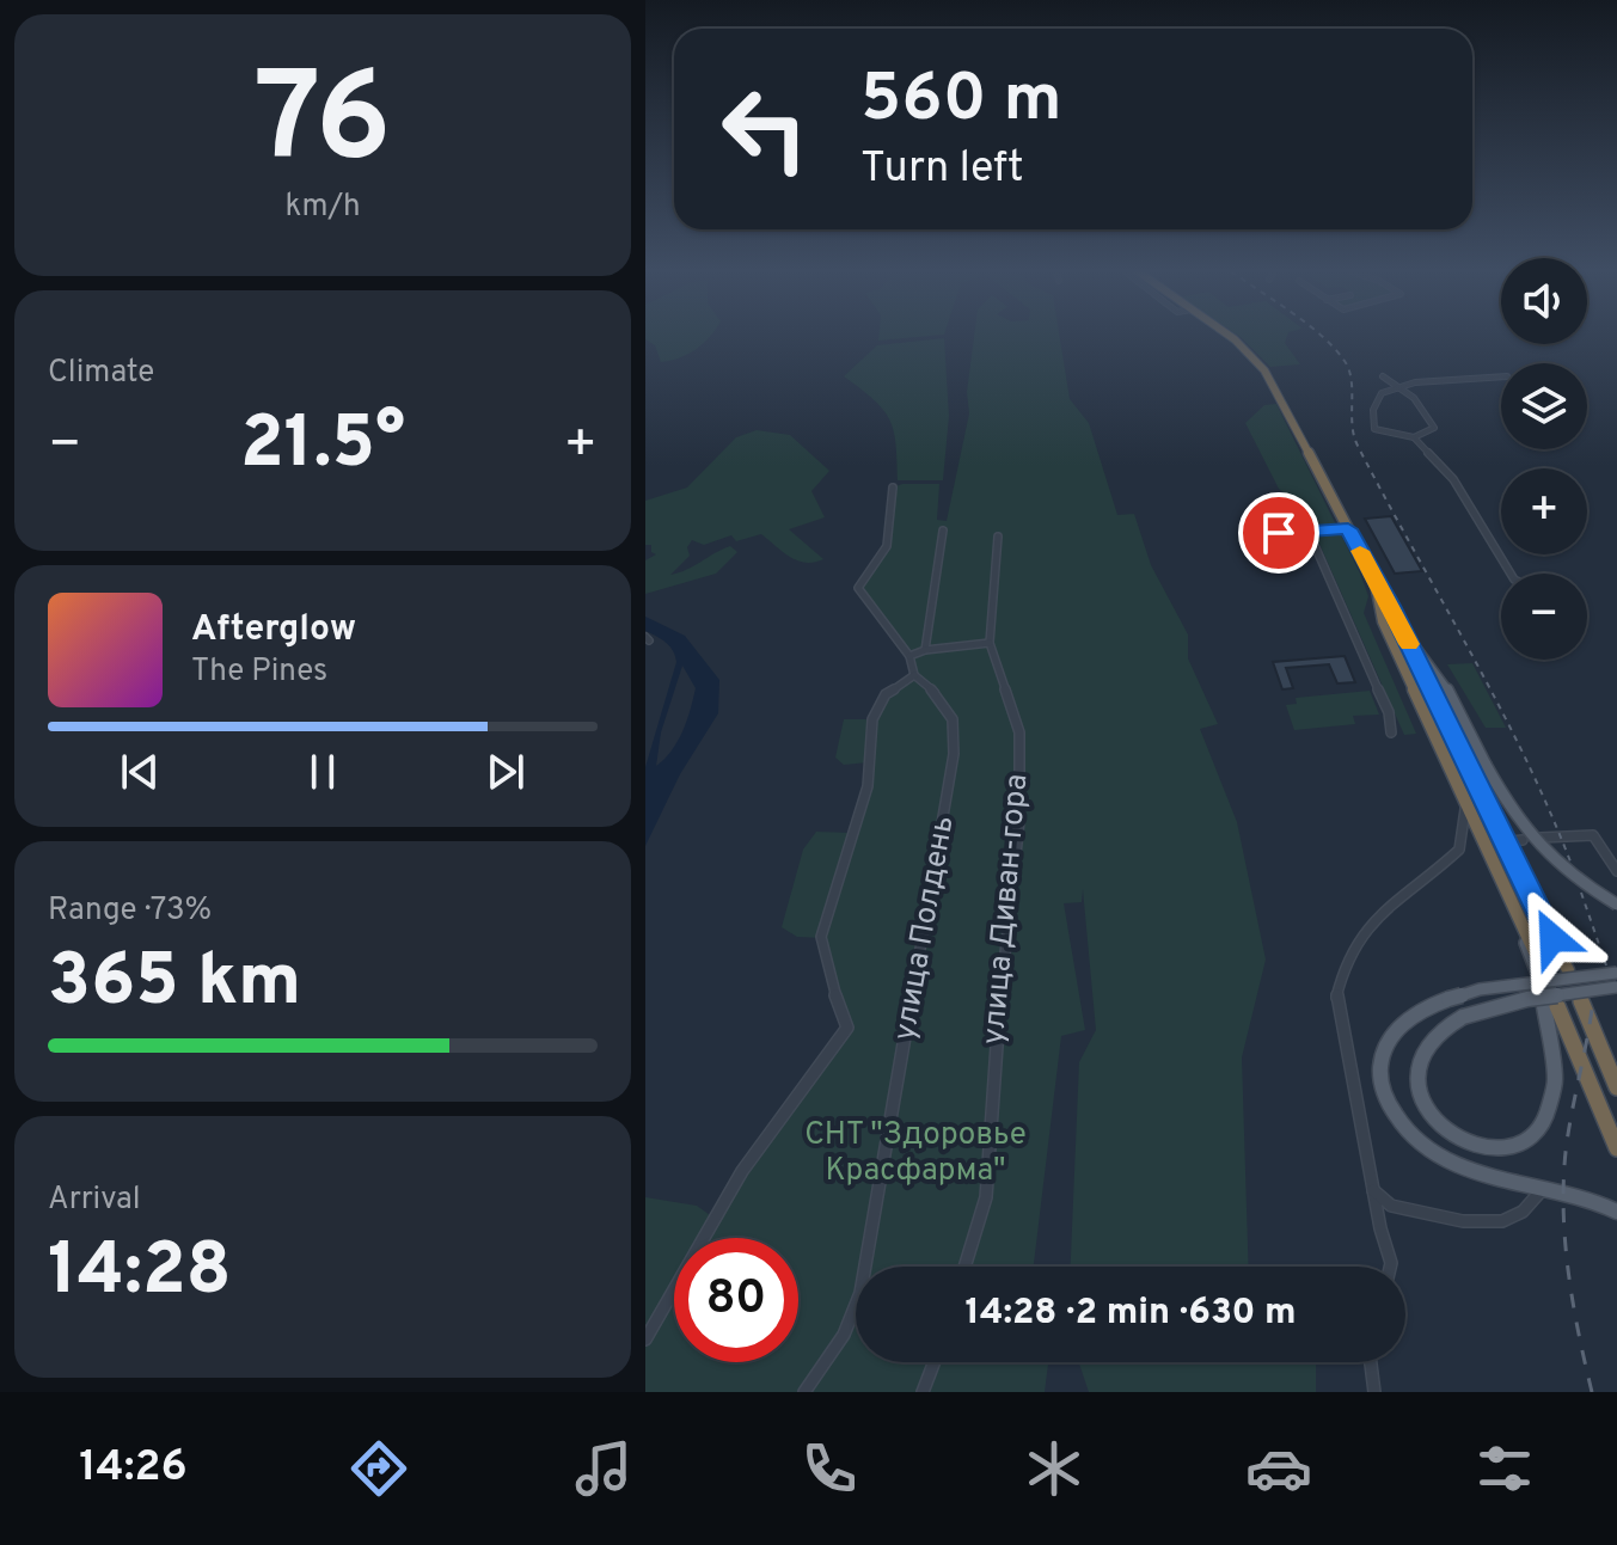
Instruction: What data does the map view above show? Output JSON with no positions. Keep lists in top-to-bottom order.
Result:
{
  "streets": {
    "street": ["улица Диван-гора", "улица Полдень"]
  },
  "parks": ["СНТ \"Здоровье Красфарма\""],
  "page": {
    "tile": [
      ["76", "km/h"],
      "Climate",
      ["Range · 73%", "365 km"],
      ["Arrival", "14:28"]
    ],
    "turn": ["560 m", "Turn left"],
    "map_buttons": ["+", "−"],
    "heat": ["−", "21.5°", "+"],
    "song": ["Afterglow", "The Pines"],
    "limit": "80",
    "trip": "14:28 · 2 min · 630 m",
    "tabs": "14:26"
  }
}
